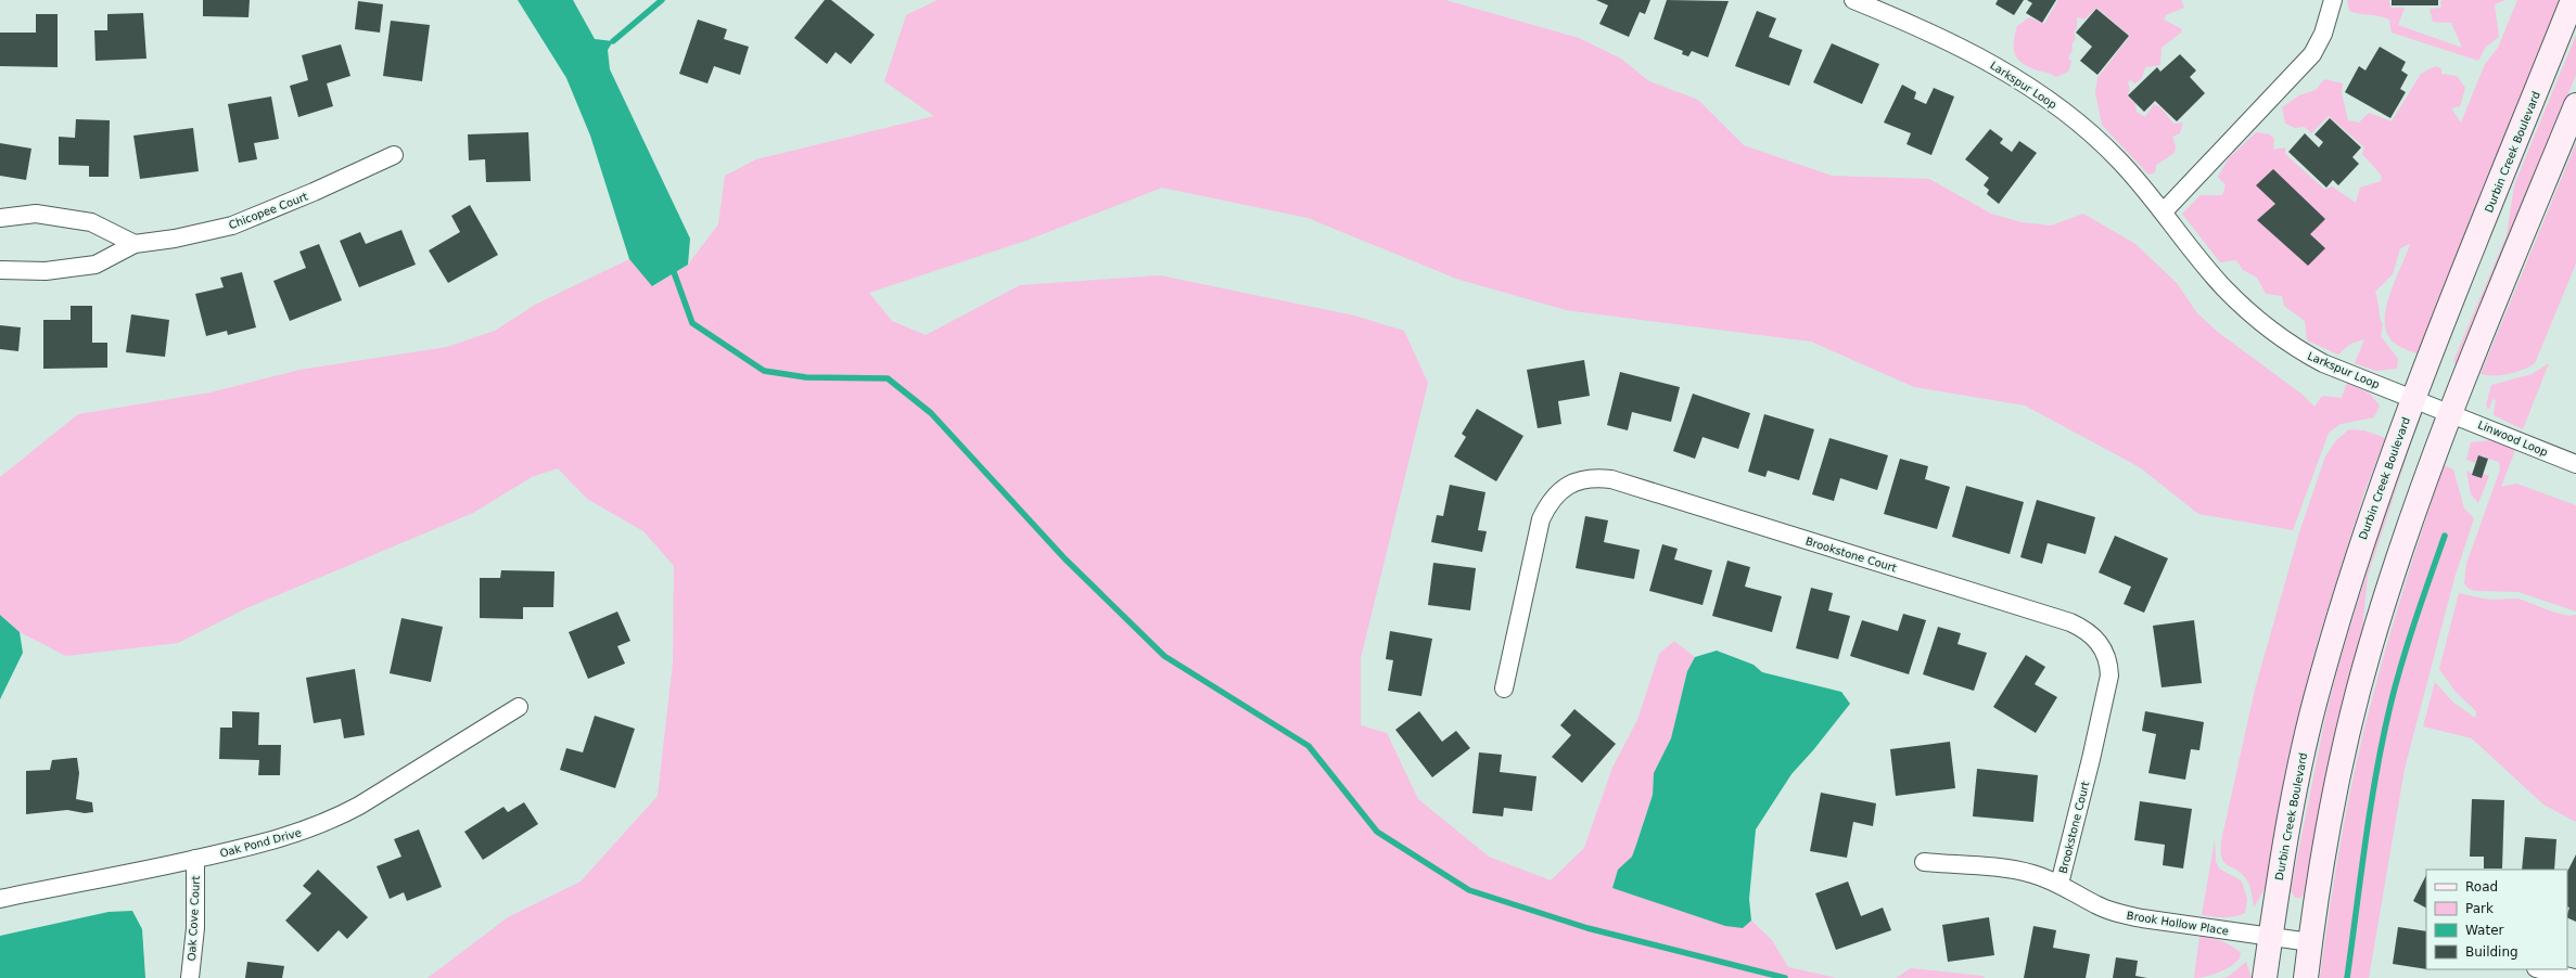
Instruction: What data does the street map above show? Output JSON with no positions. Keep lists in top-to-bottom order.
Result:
{
  "streets": {
    "street": [
      "Larkspur Loop",
      "Durbin Creek Boulevard",
      "Chicopee Court",
      "Linwood Loop",
      "Brookstone Court",
      "Oak Pond Drive",
      "Oak Cove Court",
      "Brook Hollow Place"
    ]
  },
  "crossings": [
    ["Larkspur Loop", "Durbin Creek Boulevard"],
    ["Larkspur Loop", "Linwood Loop"],
    ["Durbin Creek Boulevard", "Brook Hollow Place"],
    ["Brookstone Court", "Brook Hollow Place"],
    ["Oak Pond Drive", "Oak Cove Court"]
  ],
  "legend": [
    "Road",
    "Park",
    "Water",
    "Building"
  ]
}
